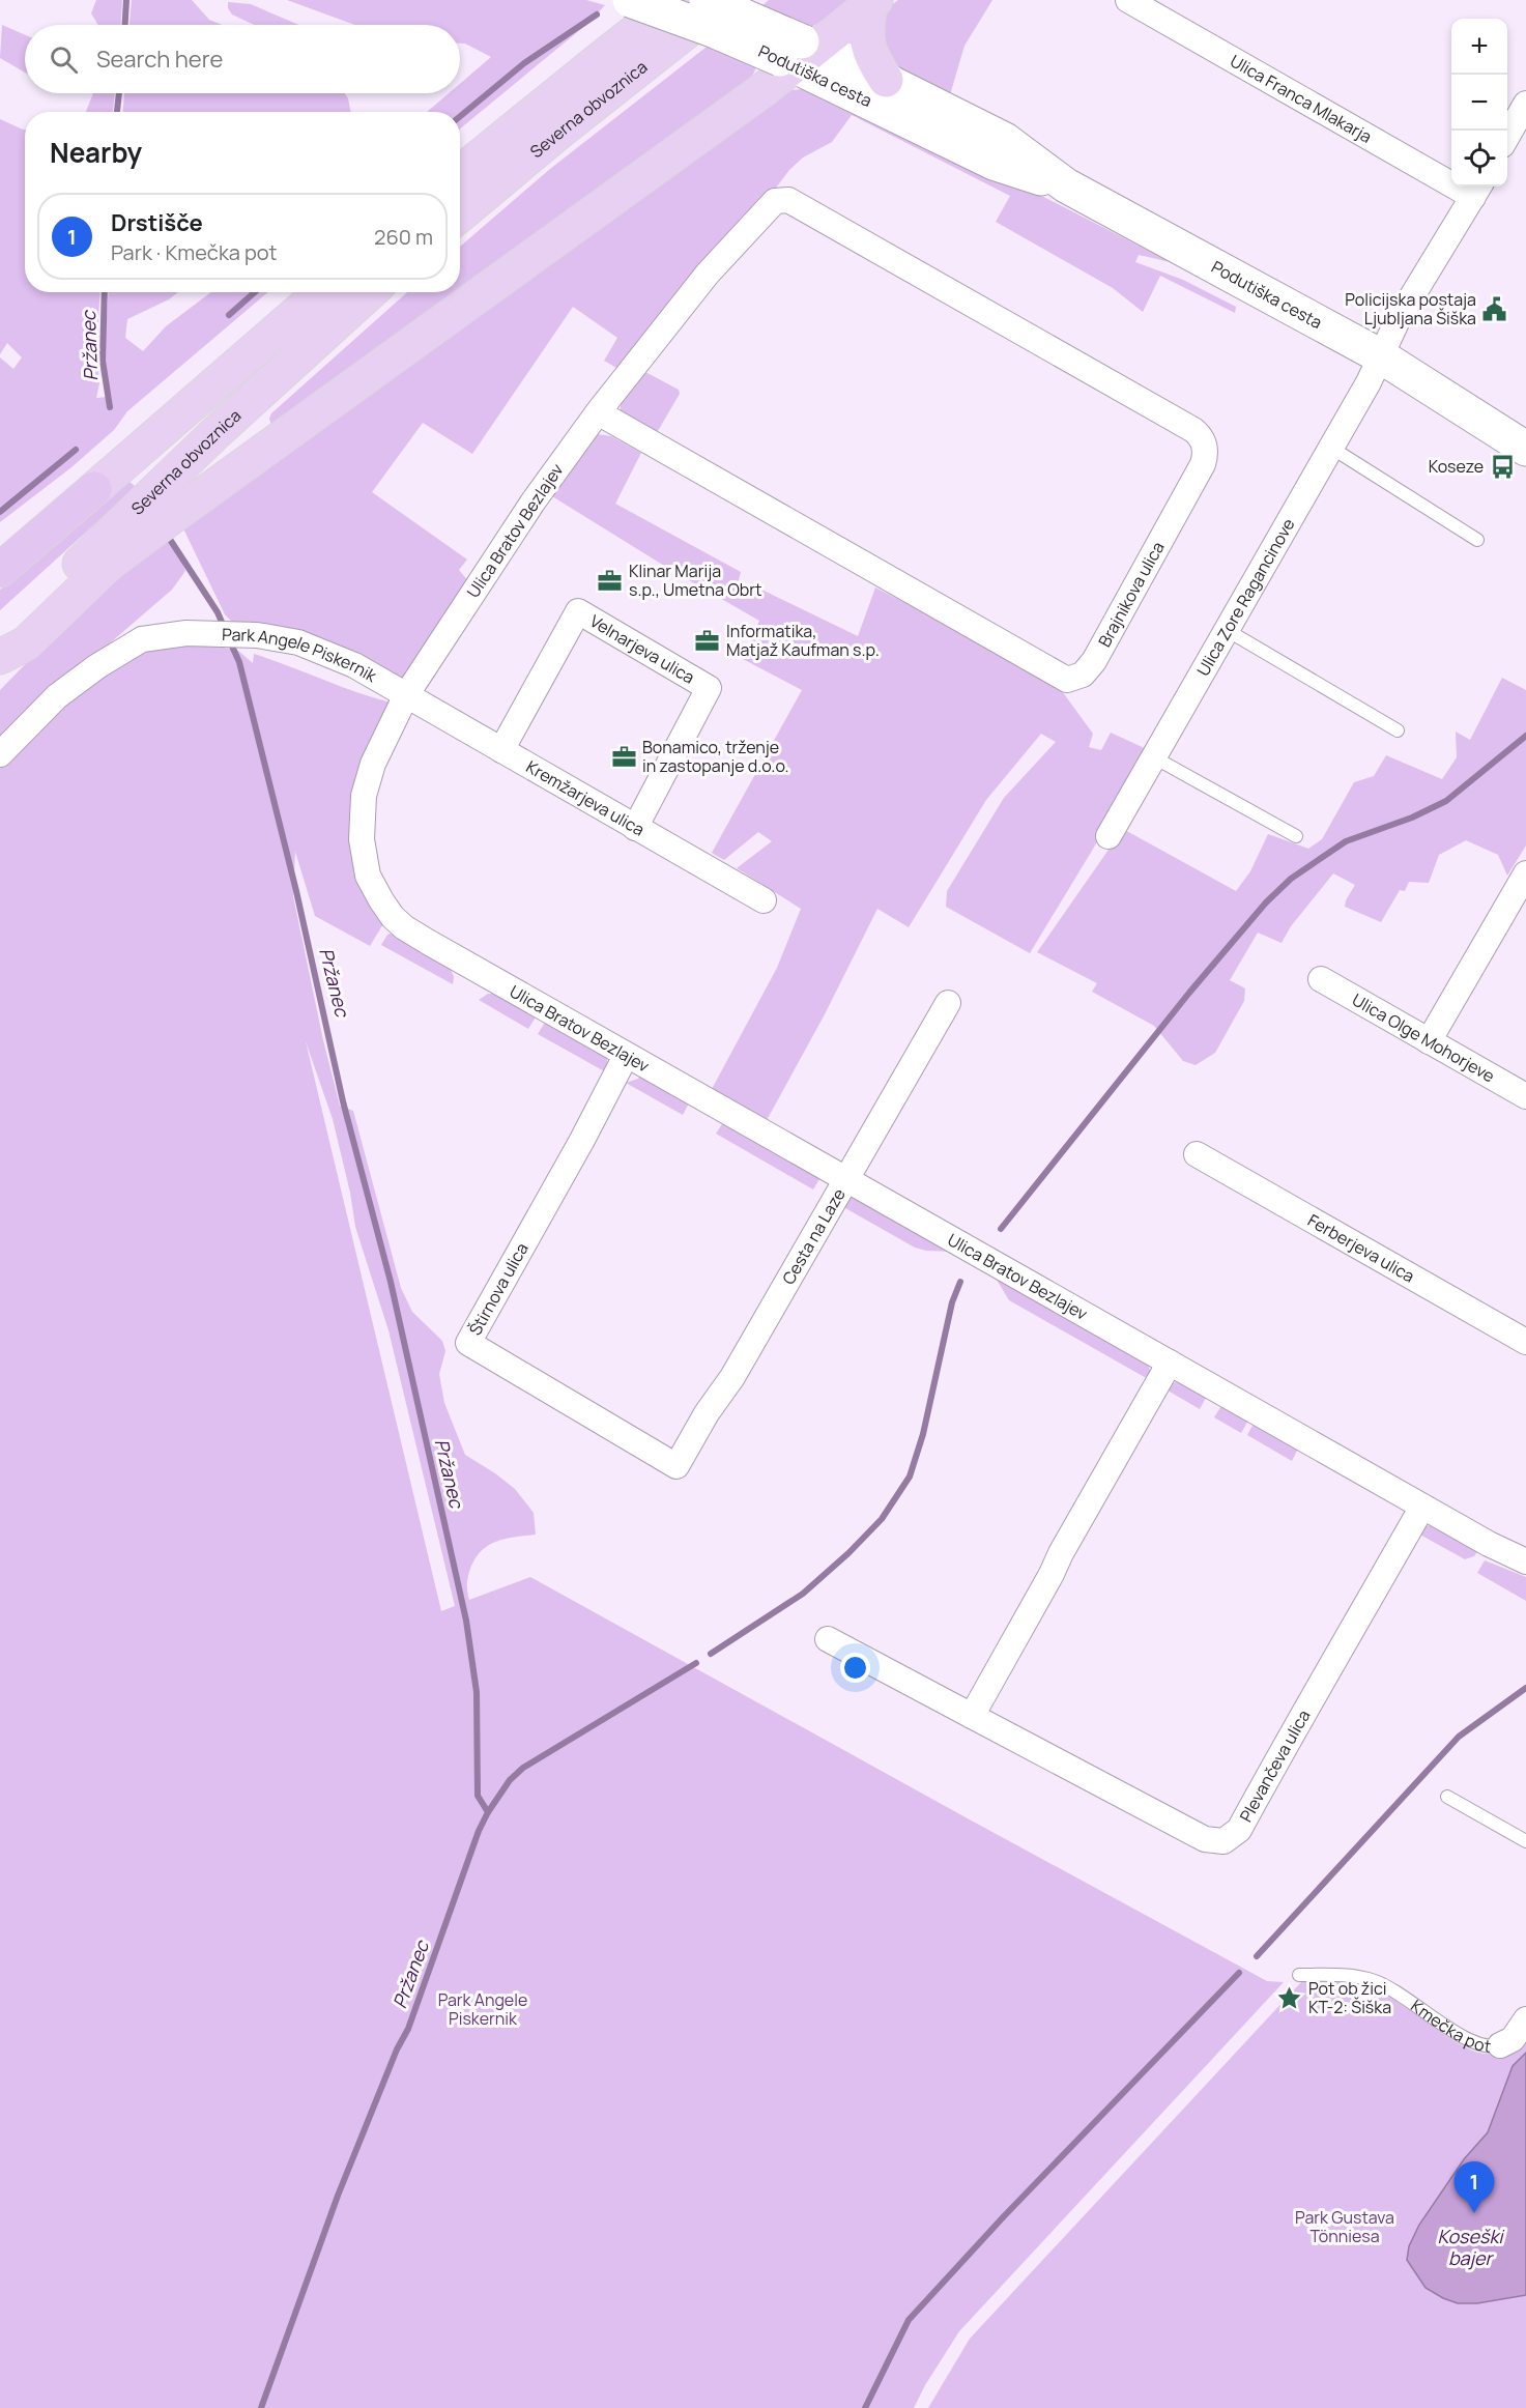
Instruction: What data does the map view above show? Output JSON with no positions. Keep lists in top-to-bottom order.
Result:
{
  "streets": {
    "highway": ["Severna obvoznica"],
    "main road": ["Podutiška cesta"],
    "street": [
      "Ulica Franca Mlakarja",
      "Ulica Bratov Bezlajev",
      "Brajnikova ulica",
      "Ulica Zore Ragancinove",
      "Velnarjeva ulica",
      "Park Angele Piskernik",
      "Kremžarjeva ulica",
      "Ulica Olge Mohorjeve",
      "Cesta na Laze",
      "Ferberjeva ulica",
      "Štirnova ulica",
      "Plevančeva ulica",
      "Kmečka pot"
    ]
  },
  "crossings": [
    ["Podutiška cesta", "Ulica Zore Ragancinove"],
    ["Ulica Franca Mlakarja", "Ulica Zore Ragancinove"],
    ["Ulica Bratov Bezlajev", "Brajnikova ulica"],
    ["Ulica Bratov Bezlajev", "Park Angele Piskernik"],
    ["Ulica Bratov Bezlajev", "Kremžarjeva ulica"],
    ["Ulica Bratov Bezlajev", "Cesta na Laze"],
    ["Ulica Bratov Bezlajev", "Štirnova ulica"],
    ["Ulica Bratov Bezlajev", "Plevančeva ulica"],
    ["Velnarjeva ulica", "Kremžarjeva ulica"],
    ["Park Angele Piskernik", "Kremžarjeva ulica"],
    ["Cesta na Laze", "Štirnova ulica"]
  ],
  "water": ["Pržanec", "Koseški bajer"],
  "parks": ["Park Angele Piskernik", "Park Gustava Tönniesa"],
  "places": {
    "public building": ["Policijska postaja Ljubljana Šiška"],
    "bus stop": ["Koseze"],
    "office": ["Klinar Marija s.p., Umetna Obrt", "Informatika, Matjaž Kaufman s.p.", "Bonamico, trženje in zastopanje d.o.o."],
    "place": ["Pot ob žici KT-2: Šiška"]
  },
  "page": {
    "map_buttons": ["+", "−"],
    "search": "Search here",
    "heading": "Nearby",
    "list": [
      {
        "mark": "1",
        "name": "Drstišče",
        "note": "Park · Kmečka pot",
        "value": "260 m"
      }
    ],
    "pins": "1"
  }
}
